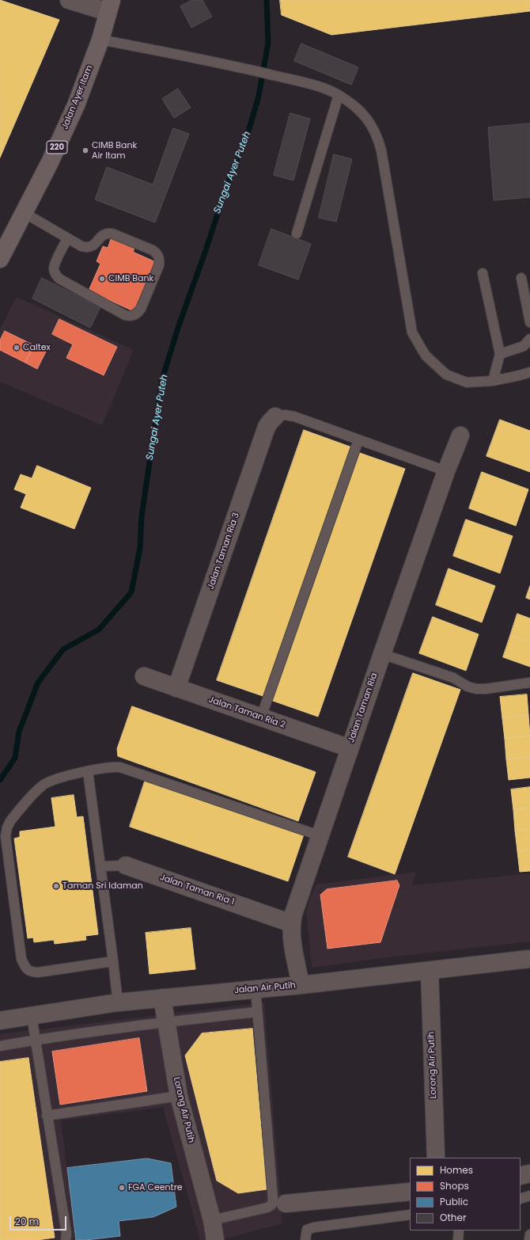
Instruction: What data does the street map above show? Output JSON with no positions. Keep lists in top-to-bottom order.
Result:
{
  "streets": {
    "main road": ["Jalan Ayer Itam", "220"],
    "street": [
      "Jalan Taman Ria 3",
      "Jalan Taman Ria",
      "Jalan Taman Ria 2",
      "Jalan Taman Ria 1",
      "Jalan Air Putih",
      "Lorong Air Putih"
    ]
  },
  "crossings": [
    ["Jalan Taman Ria 3", "Jalan Taman Ria 2"],
    ["Jalan Taman Ria", "Jalan Taman Ria 2"],
    ["Jalan Taman Ria", "Jalan Taman Ria 1"],
    ["Jalan Taman Ria", "Jalan Air Putih"],
    ["Jalan Air Putih", "Lorong Air Putih"]
  ],
  "water": ["Sungai Ayer Puteh"],
  "places": [
    "CIMB Bank Air Itam",
    "CIMB Bank",
    "Caltex",
    "Taman Sri Idaman",
    "FGA Ceentre"
  ],
  "legend": [
    "Homes",
    "Shops",
    "Public",
    "Other"
  ],
  "scale_bar": "20 m"
}
